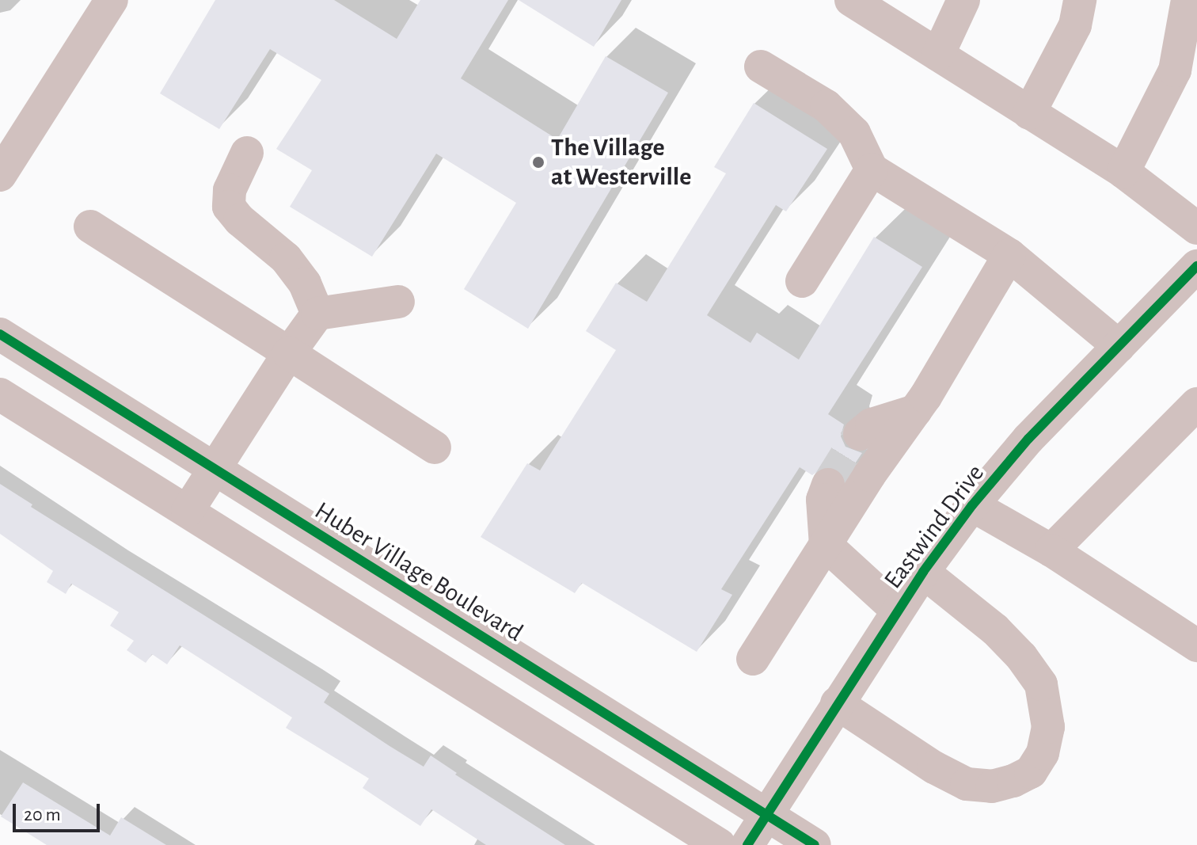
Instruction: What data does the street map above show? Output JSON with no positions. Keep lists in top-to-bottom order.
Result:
{
  "streets": {
    "street": ["Eastwind Drive", "Huber Village Boulevard"]
  },
  "crossings": [
    ["Eastwind Drive", "Huber Village Boulevard"]
  ],
  "places": ["The Village at Westerville"],
  "scale_bar": "20 m"
}
